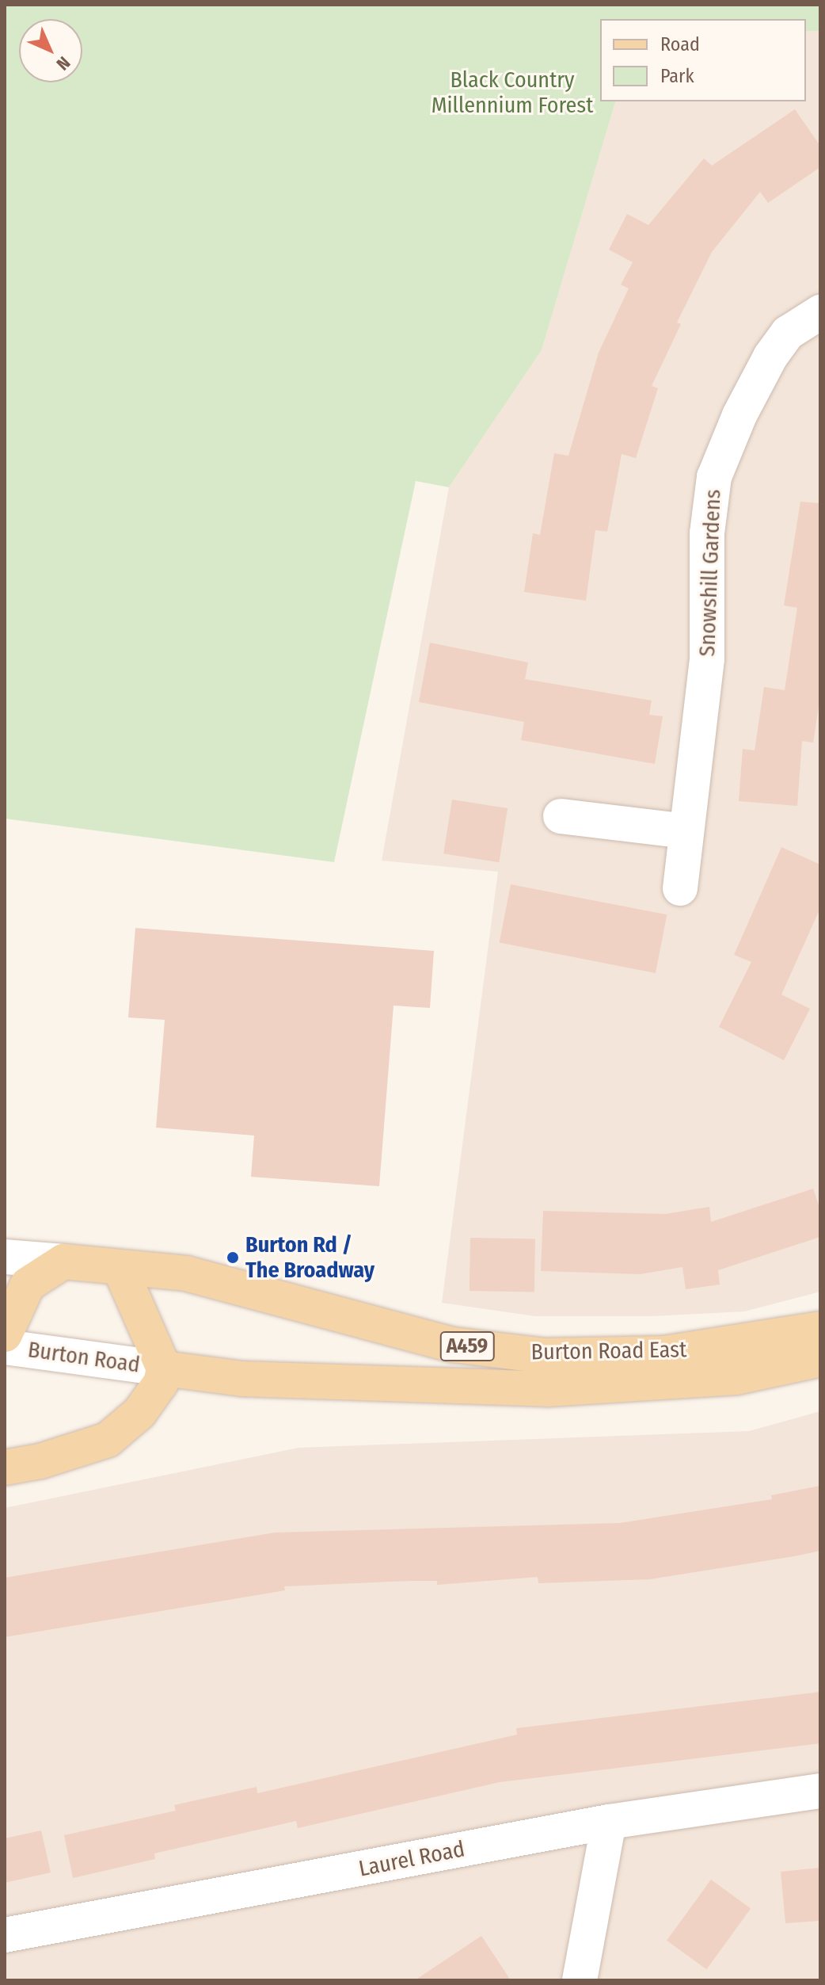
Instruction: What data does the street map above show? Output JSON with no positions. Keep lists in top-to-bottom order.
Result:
{
  "streets": {
    "main road": ["A459", "Burton Road East"],
    "street": ["Snowshill Gardens", "Burton Road", "Laurel Road"]
  },
  "crossings": [
    ["Burton Road East", "Burton Road"]
  ],
  "parks": ["Black Country Millennium Forest"],
  "places": ["Burton Rd / The Broadway"],
  "legend": ["Road", "Park"],
  "north": "bottom right"
}
